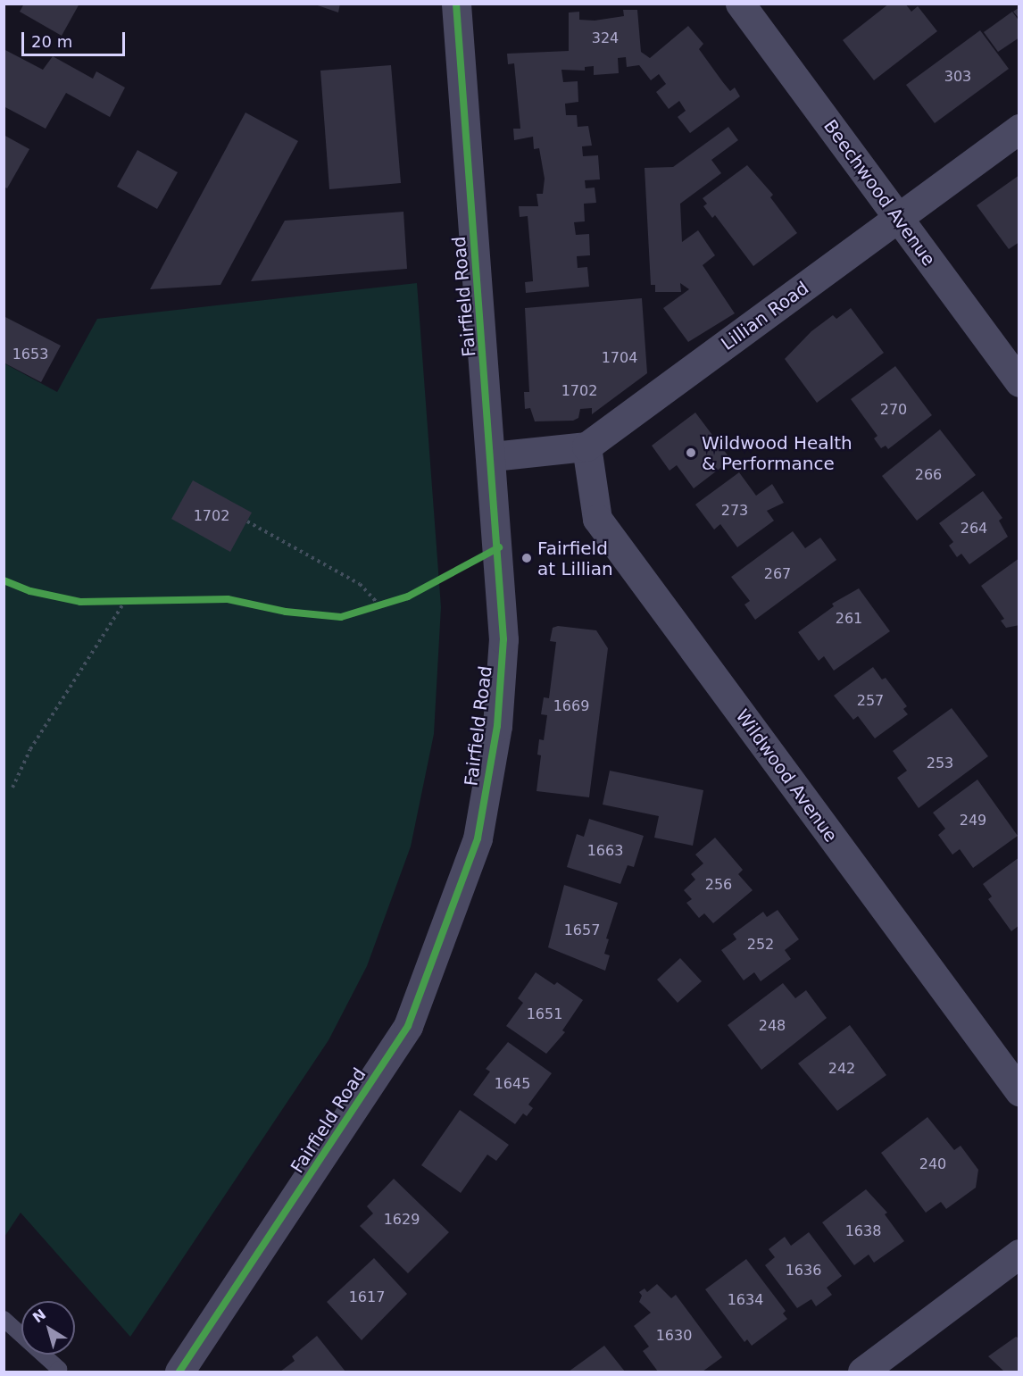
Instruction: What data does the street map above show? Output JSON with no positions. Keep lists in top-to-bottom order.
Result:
{
  "streets": {
    "street": [
      "Beechwood Avenue",
      "Fairfield Road",
      "Lillian Road",
      "Wildwood Avenue"
    ]
  },
  "crossings": [
    ["Beechwood Avenue", "Lillian Road"],
    ["Lillian Road", "Wildwood Avenue"]
  ],
  "places": ["Wildwood Health & Performance", "Fairfield at Lillian"],
  "house_numbers": [
    "324",
    "303",
    "1653",
    "1704",
    "1702",
    "270",
    "266",
    "273",
    "1702",
    "264",
    "267",
    "261",
    "257",
    "1669",
    "253",
    "249",
    "1663",
    "256",
    "1657",
    "252",
    "1651",
    "248",
    "242",
    "1645",
    "240",
    "1629",
    "1638",
    "1636",
    "1617",
    "1634",
    "1630"
  ],
  "scale_bar": "20 m",
  "north": "top left"
}
